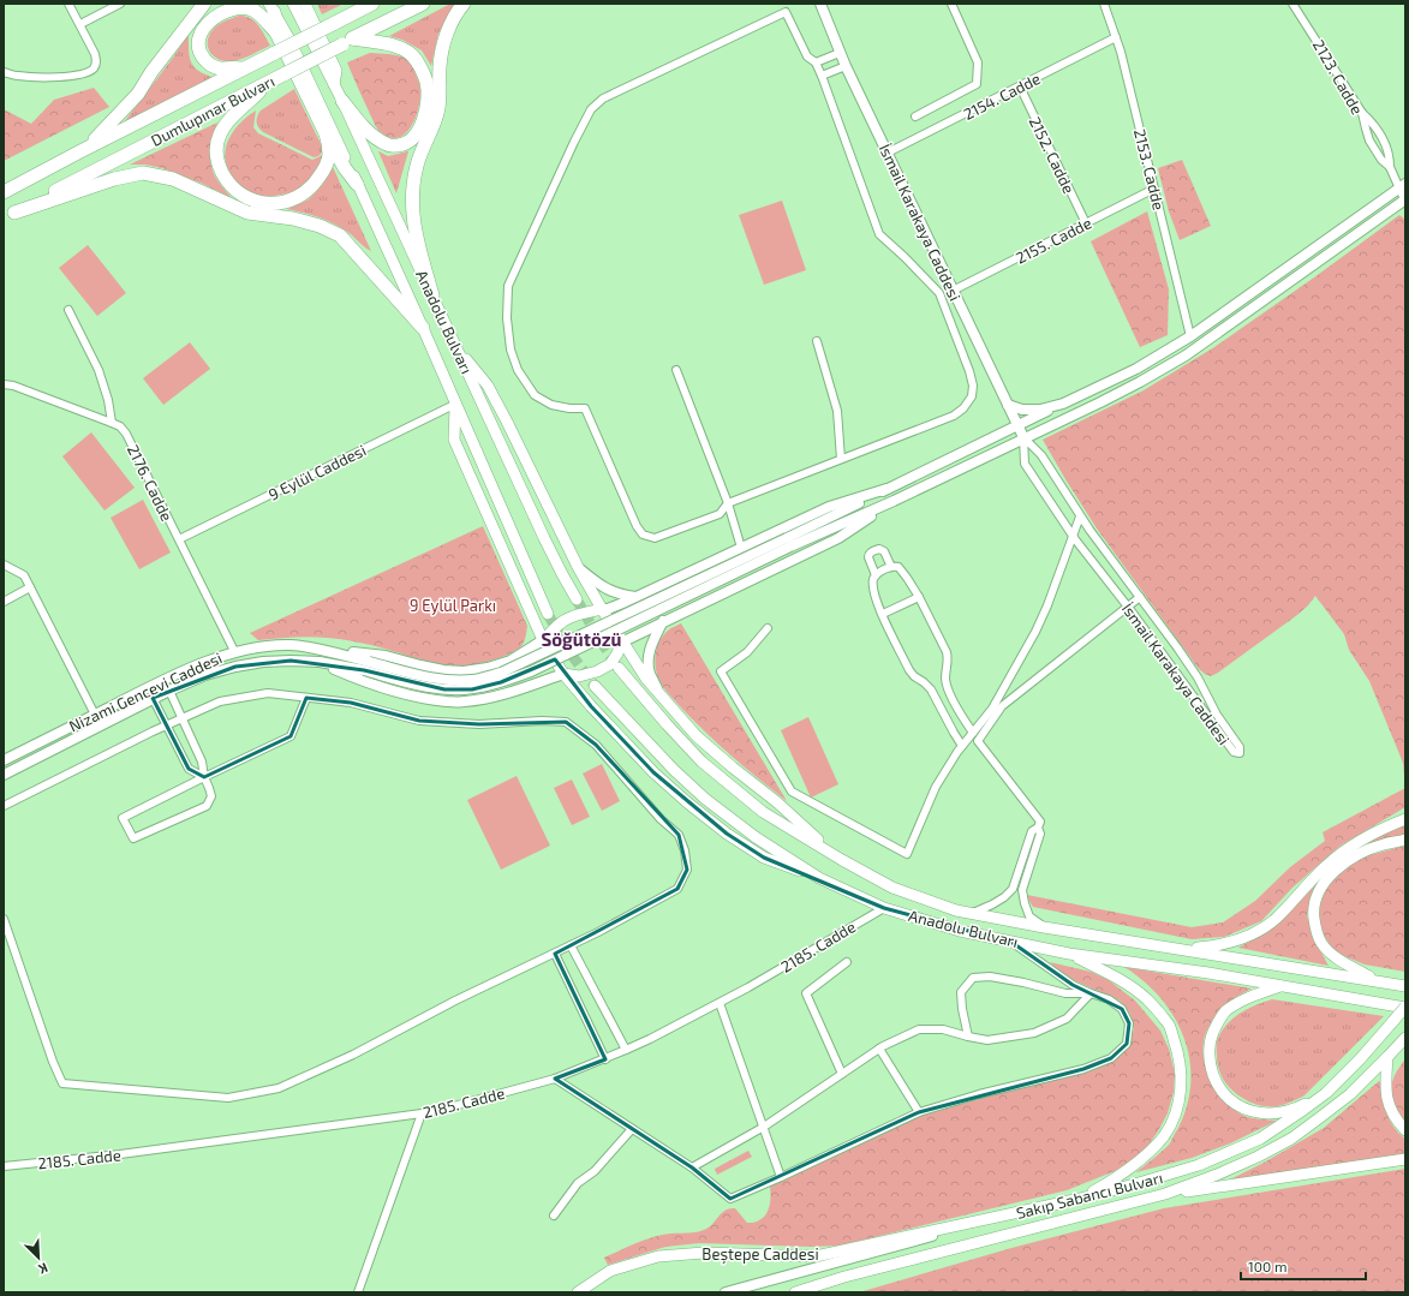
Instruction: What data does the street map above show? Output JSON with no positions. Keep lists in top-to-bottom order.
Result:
{
  "streets": {
    "highway": ["Dumlupınar Bulvarı"],
    "main road": ["Anadolu Bulvarı", "Sakıp Sabancı Bulvarı", "Beştepe Caddesi"],
    "street": [
      "2123. Cadde",
      "2154. Cadde",
      "2152. Cadde",
      "2153. Cadde",
      "İsmail Karakaya Caddesi",
      "2155. Cadde",
      "9 Eylül Caddesi",
      "2176. Cadde",
      "Nizami Gencevi Caddesi",
      "2185. Cadde"
    ]
  },
  "crossings": [
    ["2154. Cadde", "2152. Cadde"],
    ["2154. Cadde", "2153. Cadde"],
    ["2154. Cadde", "İsmail Karakaya Caddesi"],
    ["2152. Cadde", "2155. Cadde"],
    ["2153. Cadde", "2155. Cadde"],
    ["İsmail Karakaya Caddesi", "2155. Cadde"],
    ["Anadolu Bulvarı", "9 Eylül Caddesi"],
    ["Anadolu Bulvarı", "2185. Cadde"],
    ["Anadolu Bulvarı", "Sakıp Sabancı Bulvarı"],
    ["9 Eylül Caddesi", "2176. Cadde"],
    ["2176. Cadde", "Nizami Gencevi Caddesi"],
    ["Sakıp Sabancı Bulvarı", "Beştepe Caddesi"]
  ],
  "districts": ["Söğütözü"],
  "parks": ["9 Eylül Parkı"],
  "scale_bar": "100 m",
  "north": "bottom right"
}
